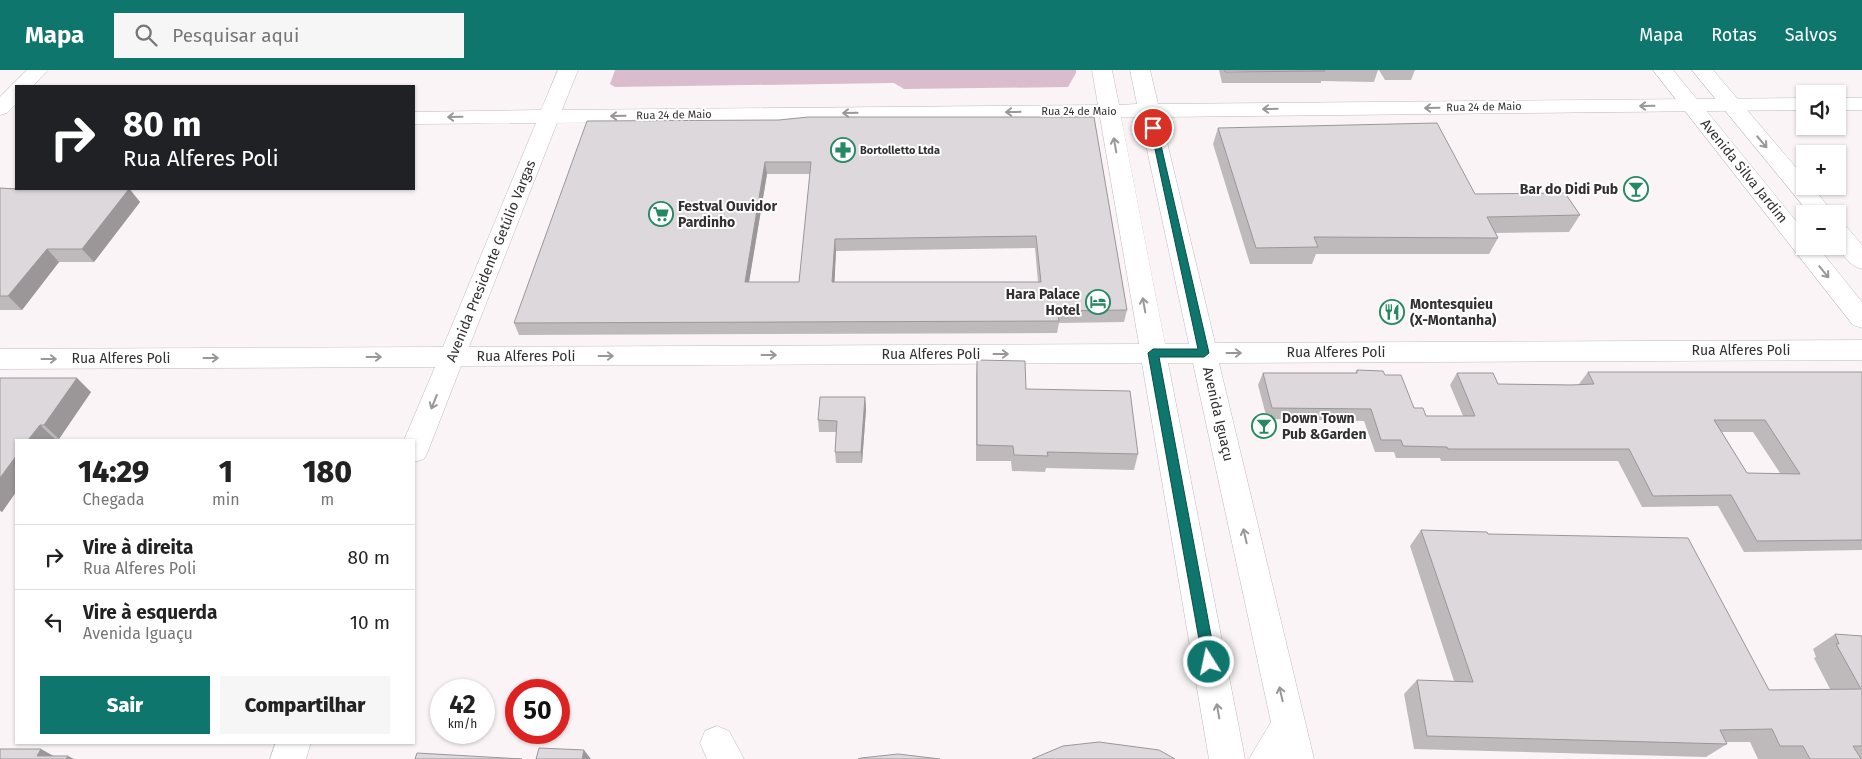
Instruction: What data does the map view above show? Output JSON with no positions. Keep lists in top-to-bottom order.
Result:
{
  "streets": {
    "street": [
      "Rua 24 de Maio",
      "Avenida Silva Jardim",
      "Avenida Presidente Getúlio Vargas",
      "Rua Alferes Poli",
      "Avenida Iguaçu"
    ]
  },
  "crossings": [
    ["Rua 24 de Maio", "Avenida Silva Jardim"],
    ["Rua 24 de Maio", "Avenida Presidente Getúlio Vargas"],
    ["Rua 24 de Maio", "Avenida Iguaçu"],
    ["Avenida Presidente Getúlio Vargas", "Rua Alferes Poli"],
    ["Rua Alferes Poli", "Avenida Iguaçu"]
  ],
  "one_way": ["Rua 24 de Maio", "Rua Alferes Poli"],
  "places": {
    "pharmacy": ["Bortolletto Ltda"],
    "bar": ["Bar do Didi Pub", "Down Town Pub &Garden"],
    "supermarket": ["Festval Ouvidor Pardinho"],
    "hotel": ["Hara Palace Hotel"],
    "restaurant": ["Montesquieu (X-Montanha)"]
  },
  "page": {
    "header": "Mapa",
    "search": "Pesquisar aqui",
    "nav": ["Mapa", "Rotas", "Salvos"],
    "map_buttons": ["+", "−"],
    "turn": ["80 m", "Rua Alferes Poli"],
    "eta": [
      "14:29",
      "Chegada",
      "1",
      "min",
      "180",
      "m"
    ],
    "list": [
      {
        "name": "Vire à direita",
        "note": "Rua Alferes Poli",
        "value": "80 m"
      },
      {
        "name": "Vire à esquerda",
        "note": "Avenida Iguaçu",
        "value": "10 m"
      }
    ],
    "buttons": ["Sair", "Compartilhar"],
    "speed": "42 km/h",
    "limit": "50"
  }
}
